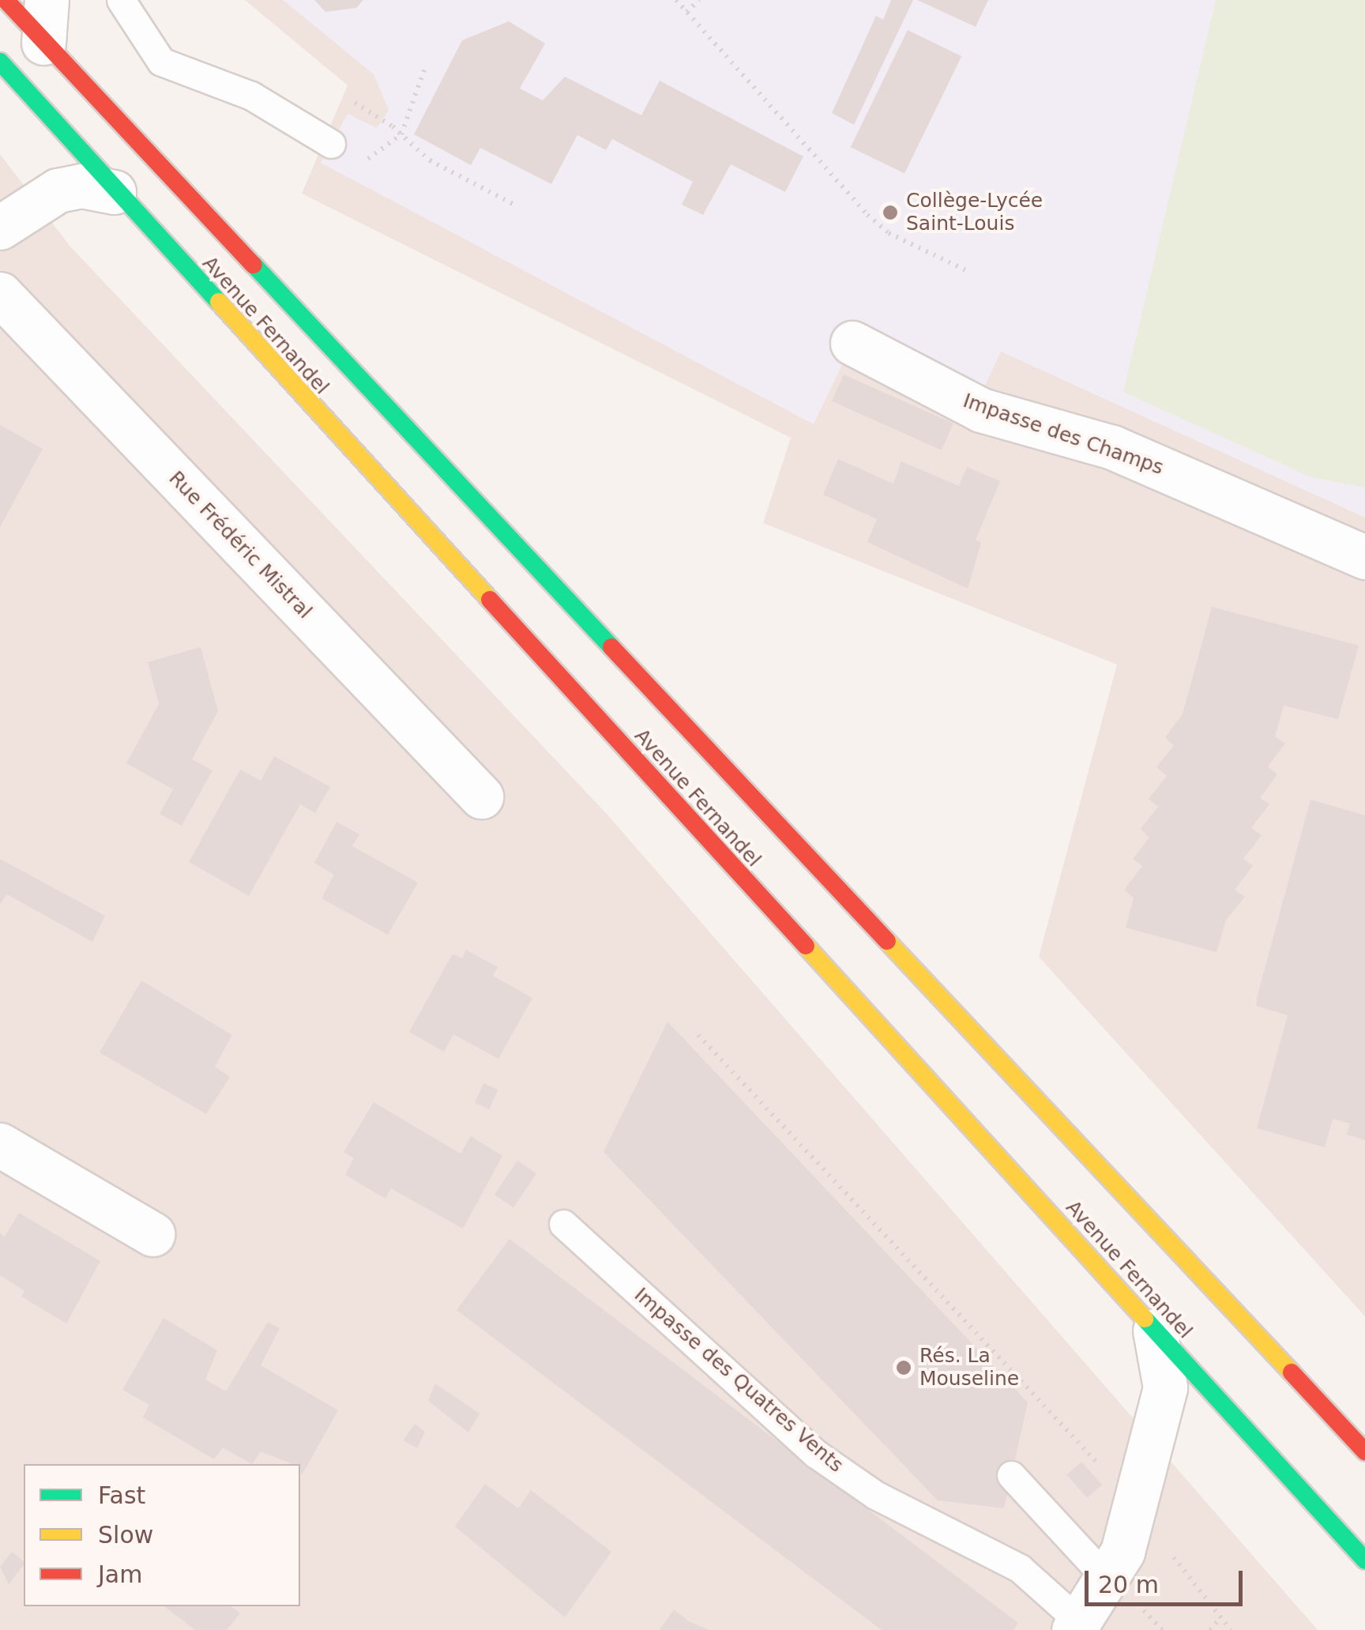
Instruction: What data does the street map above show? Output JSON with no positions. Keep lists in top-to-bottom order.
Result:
{
  "streets": {
    "main road": ["Avenue Fernandel"],
    "street": ["Impasse des Champs", "Rue Frédéric Mistral"],
    "lane": ["Impasse des Quatres Vents"]
  },
  "places": ["Collège-Lycée Saint-Louis", "Rés. La Mouseline"],
  "legend": ["Fast", "Slow", "Jam"],
  "scale_bar": "20 m"
}
